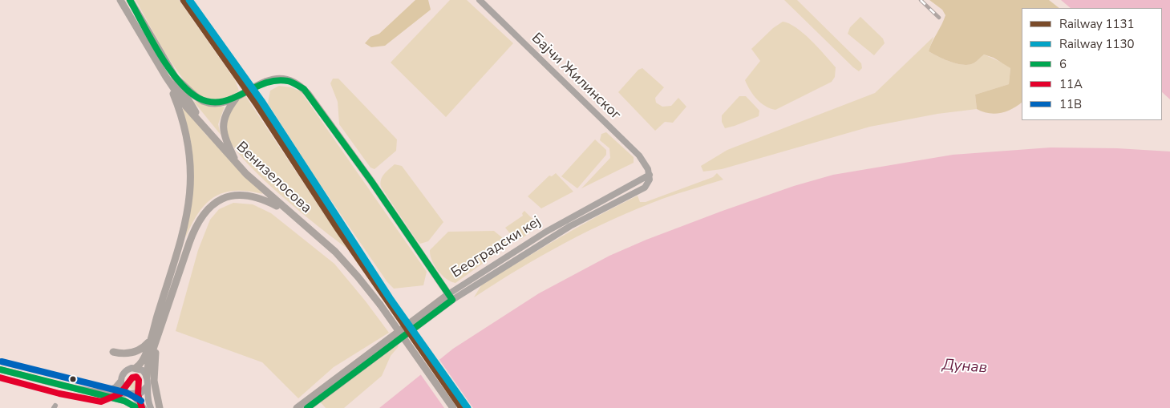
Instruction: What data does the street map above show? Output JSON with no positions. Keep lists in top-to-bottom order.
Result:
{
  "streets": {
    "main road": ["Венизелосова", "Београдски кеј"],
    "street": ["Бајчи Жилинског"]
  },
  "crossings": [
    ["Бајчи Жилинског", "Београдски кеј"]
  ],
  "water": ["Дунав"],
  "lines": [
    "rail line 1131",
    "rail line 1130",
    "transit line 6",
    "transit line 11B",
    "transit line 11A"
  ],
  "legend": [
    "Railway 1131",
    "Railway 1130",
    "6",
    "11A",
    "11B"
  ]
}
